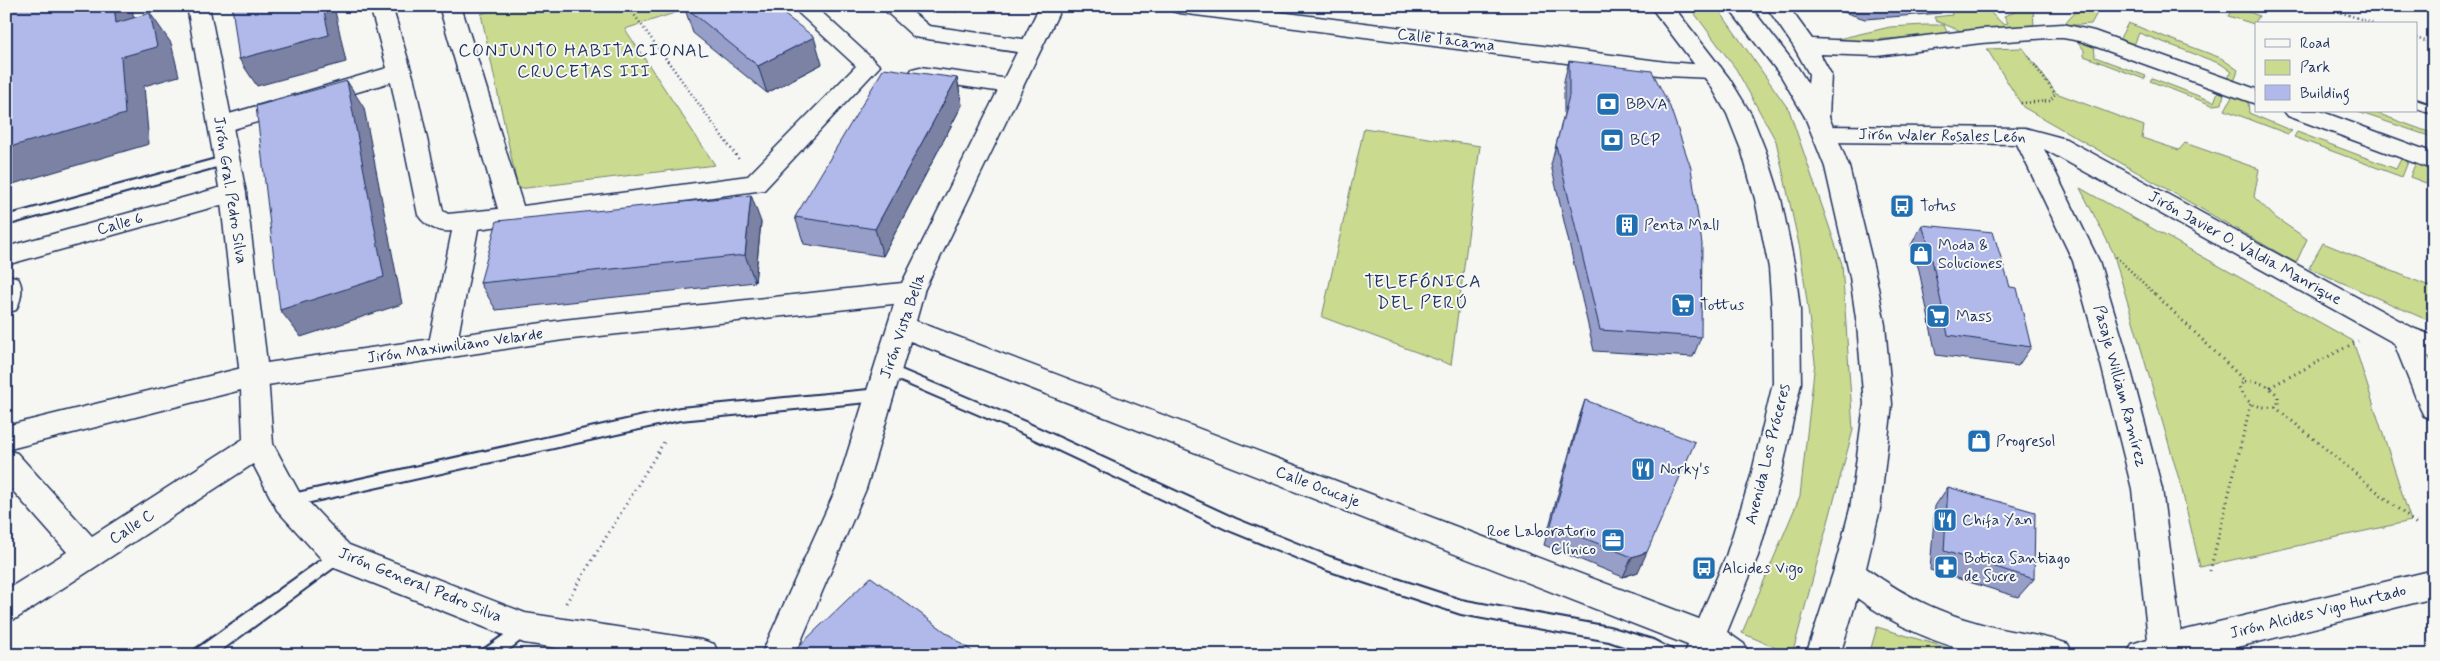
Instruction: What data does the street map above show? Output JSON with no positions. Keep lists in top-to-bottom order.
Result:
{
  "streets": {
    "street": [
      "Calle Tacama",
      "Jirón Waler Rosales León",
      "Jirón Gral. Pedro Silva",
      "Calle 6",
      "Jirón Javier O. Valdia Manrique",
      "Jirón Vista Bella",
      "Jirón Maximiliano Velarde",
      "Pasaje William Ramírez",
      "Avenida Los Próceres",
      "Calle Ocucaje",
      "Calle C",
      "Jirón General Pedro Silva",
      "Jirón Alcides Vigo Hurtado"
    ]
  },
  "crossings": [
    ["Calle Tacama", "Avenida Los Próceres"],
    ["Jirón Waler Rosales León", "Jirón Javier O. Valdia Manrique"],
    ["Jirón Waler Rosales León", "Pasaje William Ramírez"],
    ["Jirón Gral. Pedro Silva", "Calle 6"],
    ["Jirón Gral. Pedro Silva", "Jirón Maximiliano Velarde"],
    ["Jirón Gral. Pedro Silva", "Jirón General Pedro Silva"],
    ["Jirón Vista Bella", "Jirón Maximiliano Velarde"],
    ["Jirón Vista Bella", "Calle Ocucaje"],
    ["Jirón Maximiliano Velarde", "Jirón General Pedro Silva"],
    ["Pasaje William Ramírez", "Jirón Alcides Vigo Hurtado"],
    ["Avenida Los Próceres", "Calle Ocucaje"],
    ["Calle C", "Jirón General Pedro Silva"]
  ],
  "districts": ["CONJUNTO HABITACIONAL CRUCETAS III", "TELEFÓNICA DEL PERÚ"],
  "places": {
    "bank": ["BBVA", "BCP"],
    "bus stop": ["Totus", "Alcides Vigo"],
    "building": ["Penta Mall"],
    "shop": ["Moda & Soluciones", "Progresol"],
    "supermarket": ["Tottus", "Mass"],
    "restaurant": ["Norky's", "Chifa Yan"],
    "office": ["Roe Laboratorio Clínico"],
    "pharmacy": ["Botica Santiago de Sucre"]
  },
  "legend": ["Road", "Park", "Building"]
}
